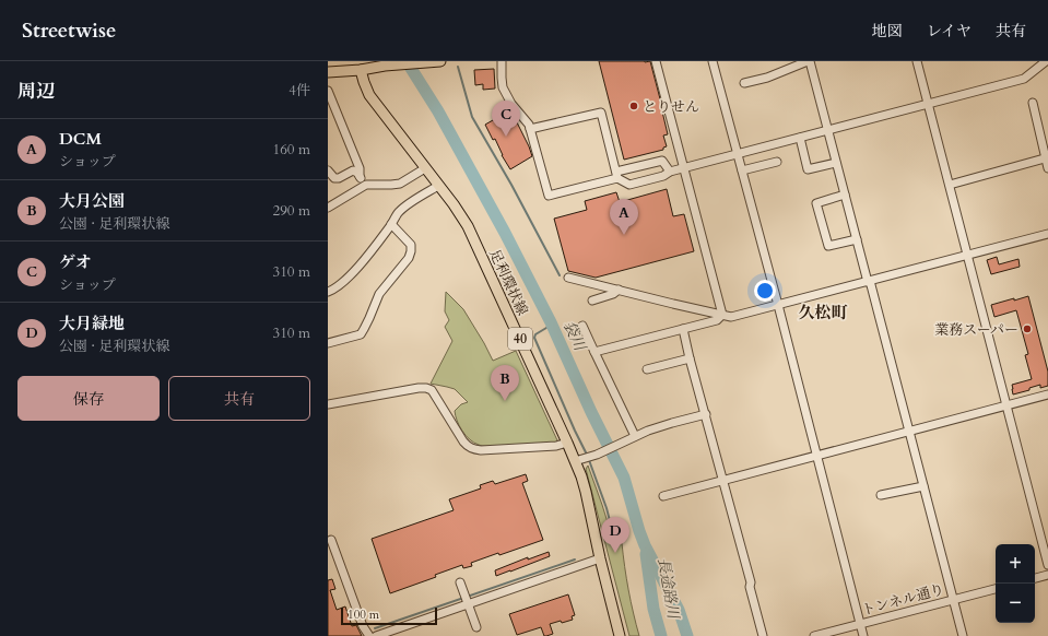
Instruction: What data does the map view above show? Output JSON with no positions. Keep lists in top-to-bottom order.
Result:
{
  "streets": {
    "main road": ["足利環状線", "40"],
    "street": ["トンネル通り"]
  },
  "districts": ["久松町"],
  "water": ["袋川", "長途路川"],
  "places": ["とりせん", "業務スーパー"],
  "scale_bar": "100 m",
  "page": {
    "header": "Streetwise",
    "nav": ["地図", "レイヤ", "共有"],
    "heading": ["周辺", "4件"],
    "pins": [
      "C",
      "A",
      "B",
      "D"
    ],
    "list": [
      {
        "mark": "A",
        "name": "DCM",
        "note": "ショップ",
        "value": "160 m"
      },
      {
        "mark": "B",
        "name": "大月公園",
        "note": "公園 · 足利環状線",
        "value": "290 m"
      },
      {
        "mark": "C",
        "name": "ゲオ",
        "note": "ショップ",
        "value": "310 m"
      },
      {
        "mark": "D",
        "name": "大月緑地",
        "note": "公園 · 足利環状線",
        "value": "310 m"
      }
    ],
    "buttons": ["保存", "共有"],
    "map_buttons": ["+", "−"],
    "scale": "100 m"
  }
}
